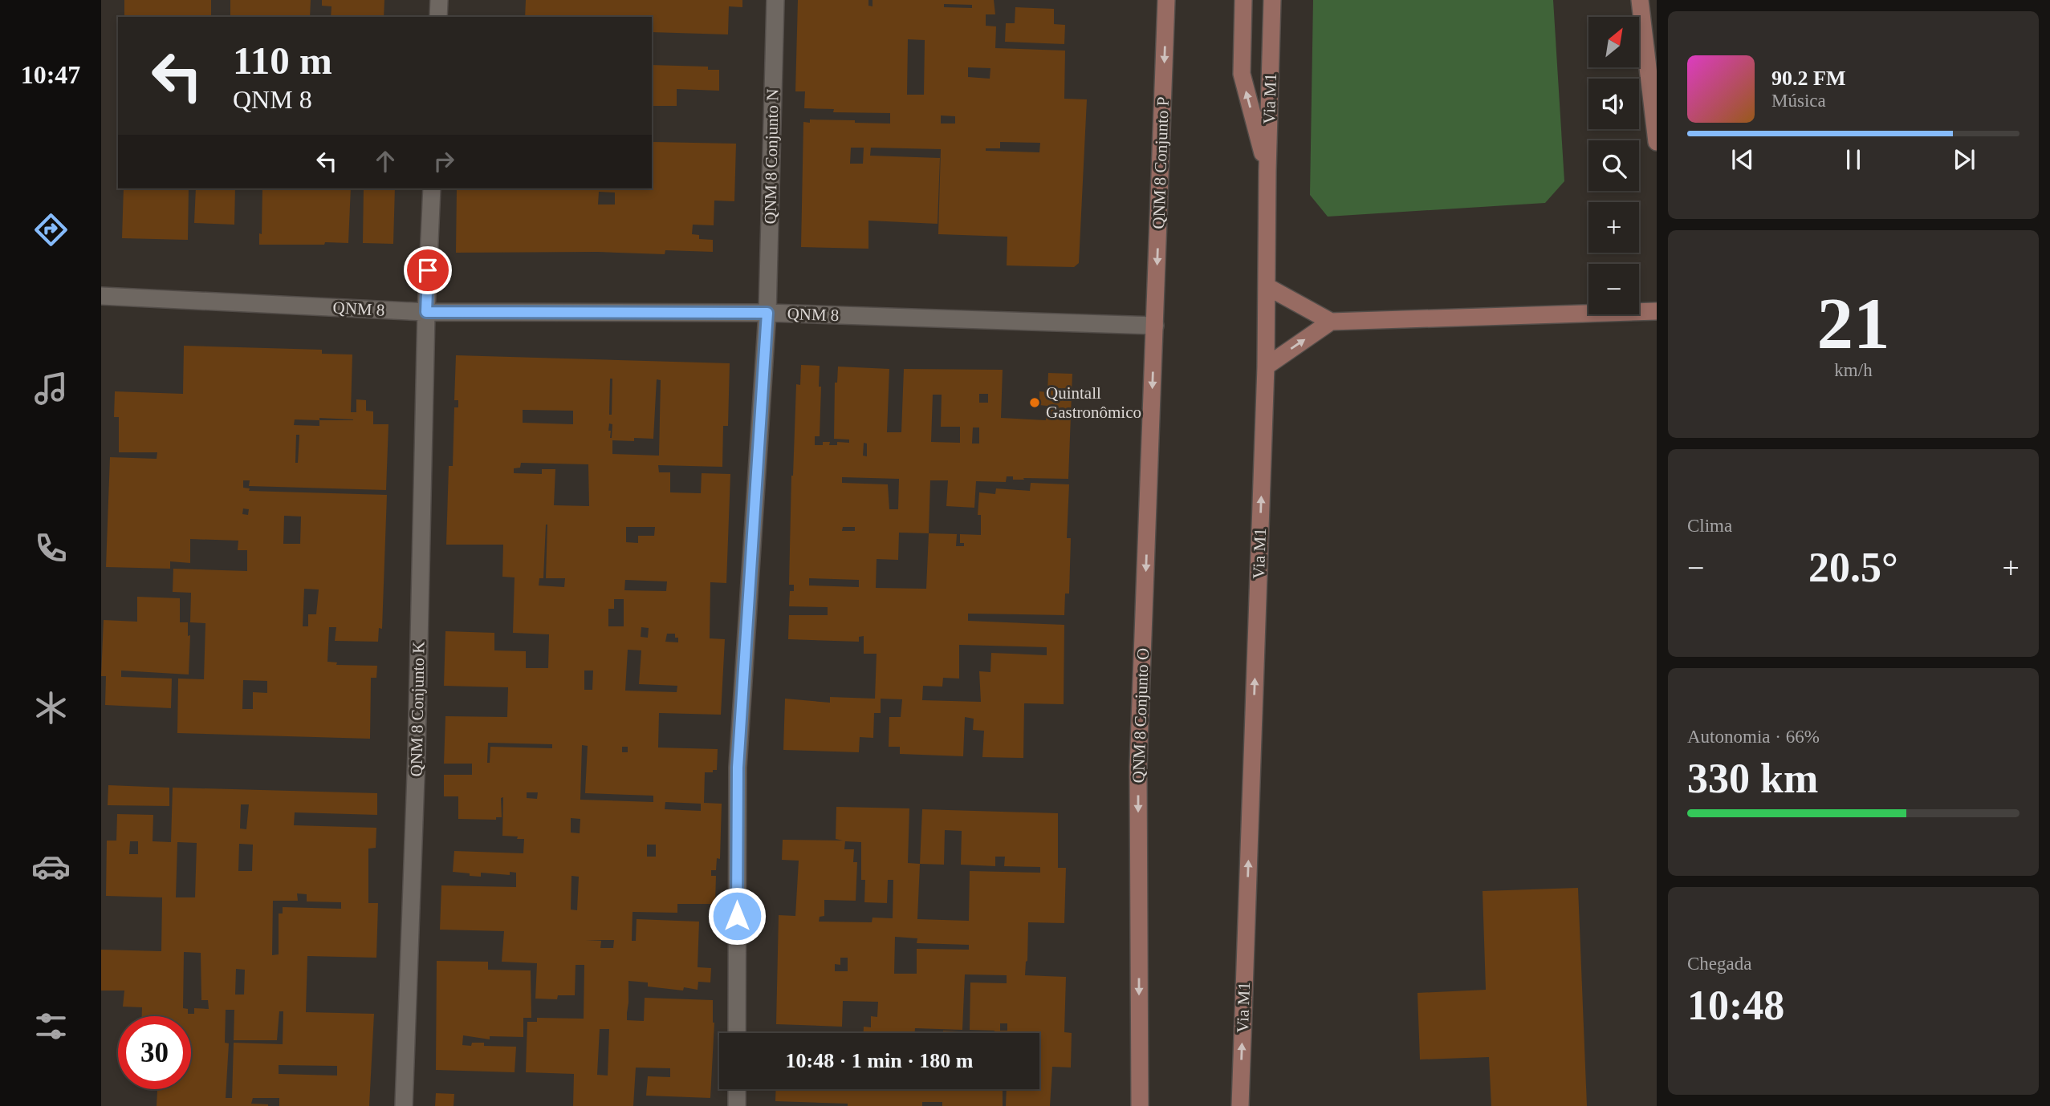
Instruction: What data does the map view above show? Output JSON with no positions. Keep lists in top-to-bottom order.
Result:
{
  "streets": {
    "main road": ["Via M1", "QNM 8 Conjunto P", "QNM 8 Conjunto O"],
    "street": ["QNM 8 Conjunto N", "QNM 8", "QNM 8 Conjunto K"]
  },
  "crossings": [
    ["QNM 8 Conjunto N", "QNM 8"],
    ["QNM 8 Conjunto P", "QNM 8"],
    ["QNM 8 Conjunto P", "QNM 8 Conjunto O"],
    ["QNM 8", "QNM 8 Conjunto K"],
    ["QNM 8", "QNM 8 Conjunto O"]
  ],
  "one_way": ["Via M1", "QNM 8 Conjunto O"],
  "places": ["Quintall Gastronômico"],
  "north": "top right",
  "page": {
    "tabs": "10:47",
    "map_buttons": ["+", "−"],
    "turn": ["110 m", "QNM 8"],
    "song": ["90.2 FM", "Música"],
    "tile": [
      ["21", "km/h"],
      "Clima",
      ["Autonomia · 66%", "330 km"],
      ["Chegada", "10:48"]
    ],
    "heat": ["−", "20.5°", "+"],
    "limit": "30",
    "trip": "10:48 · 1 min · 180 m"
  }
}
